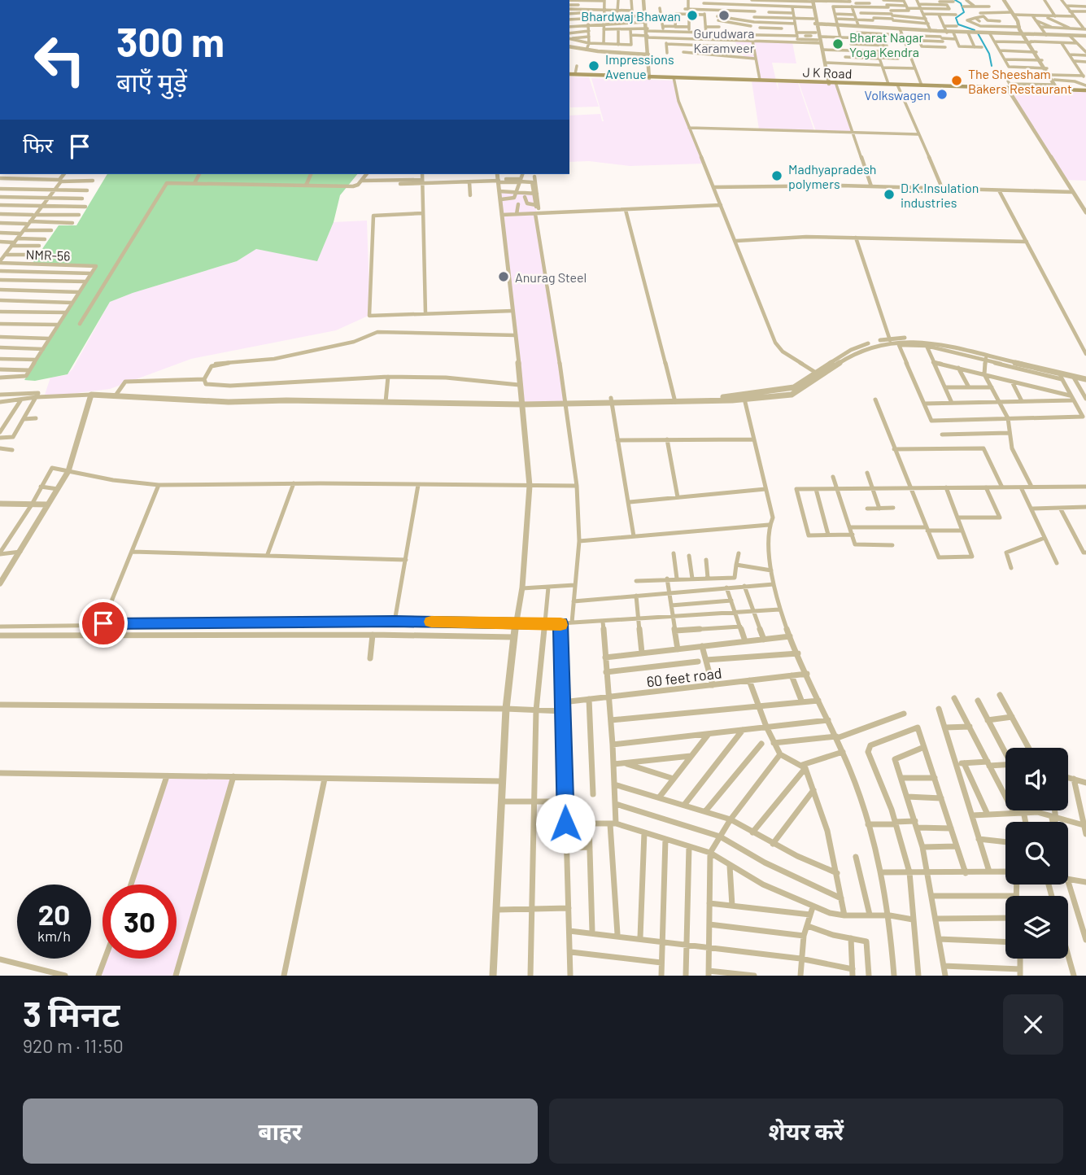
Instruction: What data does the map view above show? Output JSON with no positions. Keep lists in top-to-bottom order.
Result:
{
  "streets": {
    "main road": ["J K Road"],
    "street": ["NMR-56", "60 feet road"]
  },
  "places": [
    "Bhardwaj Bhawan",
    "Gurudwara Karamveer",
    "Bharat Nagar Yoga Kendra",
    "Impressions Avenue",
    "The Sheesham Bakers Restaurant",
    "Volkswagen",
    "Madhyapradesh polymers",
    "D.K.Insulation industries",
    "Anurag Steel"
  ],
  "page": {
    "turn": ["300 m", "बाएँ मुड़ें"],
    "then": "फिर",
    "speed": "20 km/h",
    "limit": "30",
    "heading": ["3 मिनट", "920 m · 11:50"],
    "buttons": ["बाहर", "शेयर करें"]
  }
}
